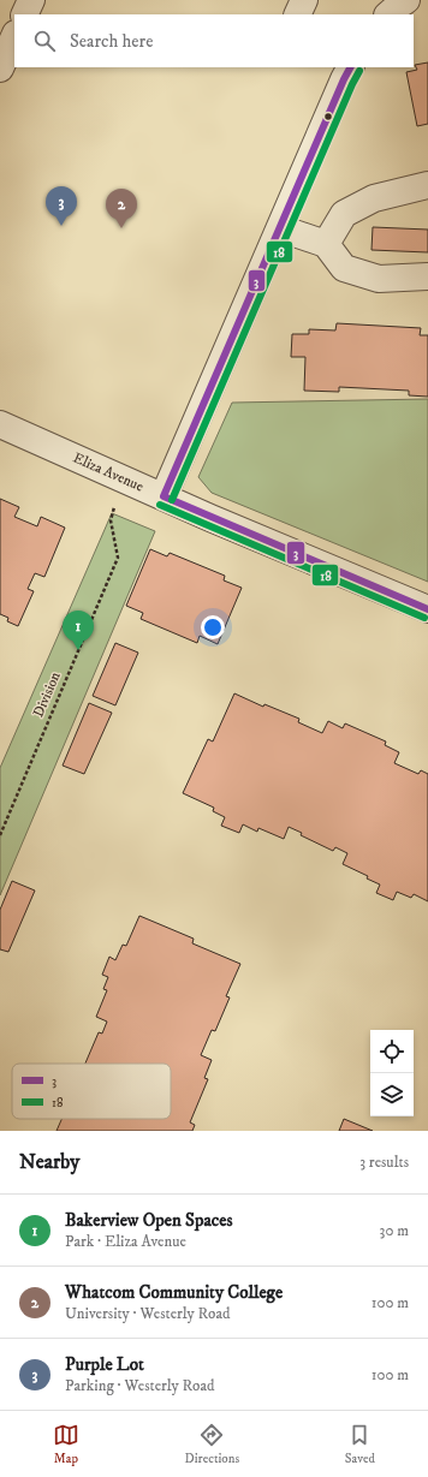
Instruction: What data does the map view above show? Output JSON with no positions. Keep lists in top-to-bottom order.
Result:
{
  "streets": {
    "street": ["Eliza Avenue"],
    "path": ["Division"]
  },
  "lines": ["transit line 3", "transit line 18"],
  "legend": ["3", "18"],
  "page": {
    "search": "Search here",
    "pins": ["3", "2", "1"],
    "heading": ["Nearby", "3 results"],
    "list": [
      {
        "mark": "1",
        "name": "Bakerview Open Spaces",
        "note": "Park · Eliza Avenue",
        "value": "30 m"
      },
      {
        "mark": "2",
        "name": "Whatcom Community College",
        "note": "University · Westerly Road",
        "value": "100 m"
      },
      {
        "mark": "3",
        "name": "Purple Lot",
        "note": "Parking · Westerly Road",
        "value": "100 m"
      }
    ],
    "nav": ["Map", "Directions", "Saved"]
  }
}
